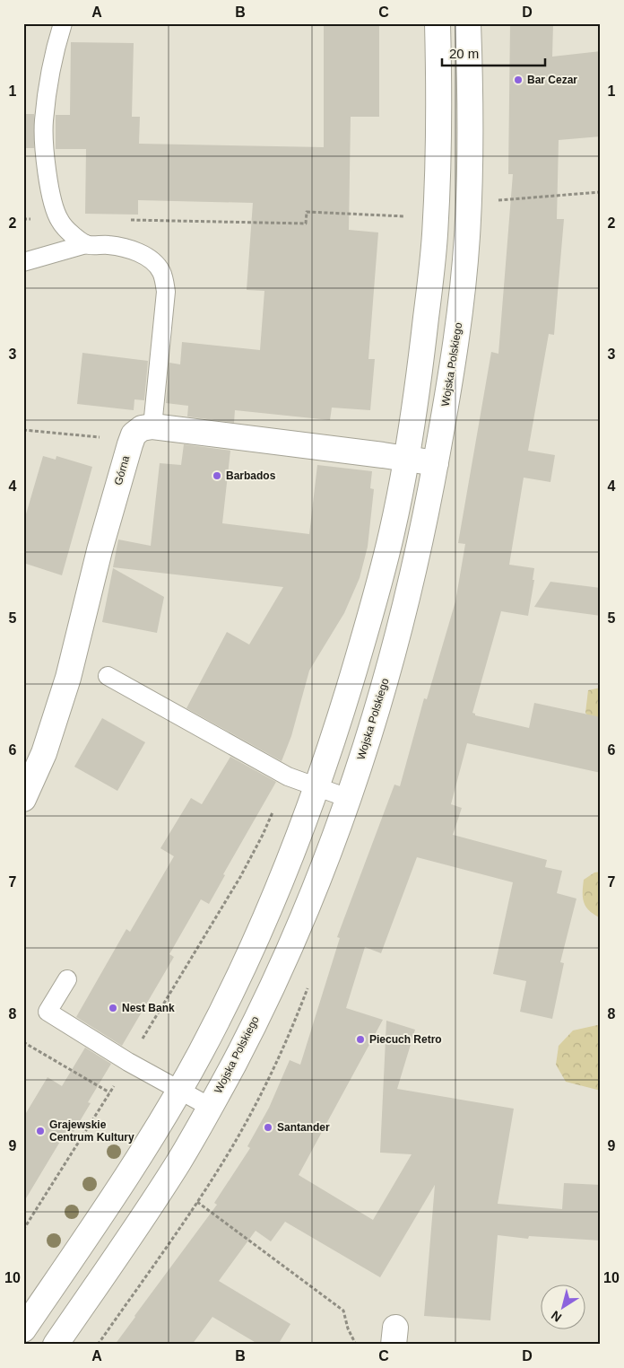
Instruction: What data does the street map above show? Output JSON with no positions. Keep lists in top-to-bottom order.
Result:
{
  "streets": {
    "main road": ["Wojska Polskiego", "Górna"]
  },
  "places": [
    "Bar Cezar",
    "Barbados",
    "Nest Bank",
    "Piecuch Retro",
    "Santander",
    "Grajewskie Centrum Kultury"
  ],
  "scale_bar": "20 m",
  "north": "bottom left",
  "grid": {
    "columns": [
      "A",
      "B",
      "C",
      "D"
    ],
    "rows": [
      "1",
      "2",
      "3",
      "4",
      "5",
      "6",
      "7",
      "8",
      "9",
      "10"
    ]
  }
}
